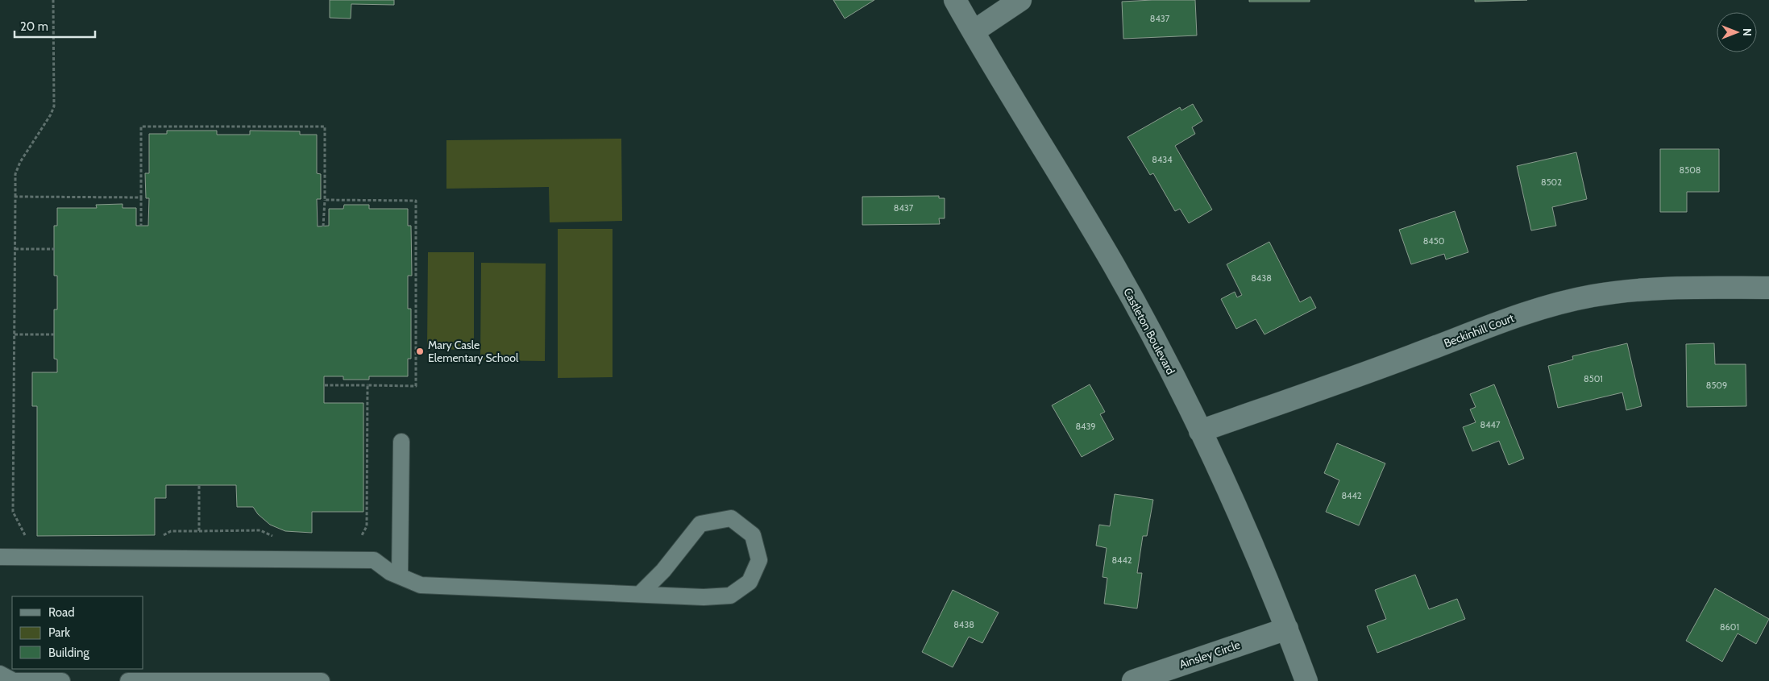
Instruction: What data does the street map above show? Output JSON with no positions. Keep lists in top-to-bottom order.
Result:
{
  "streets": {
    "street": ["Beckinhill Court", "Castleton Boulevard", "Ainsley Circle"]
  },
  "crossings": [
    ["Beckinhill Court", "Castleton Boulevard"],
    ["Castleton Boulevard", "Ainsley Circle"]
  ],
  "places": ["Mary Casle Elementary School"],
  "house_numbers": [
    "8437",
    "8434",
    "8508",
    "8502",
    "8437",
    "8450",
    "8438",
    "8501",
    "8509",
    "8447",
    "8439",
    "8442",
    "8442",
    "8438",
    "8601"
  ],
  "legend": ["Road", "Park", "Building"],
  "scale_bar": "20 m",
  "north": "right"
}
